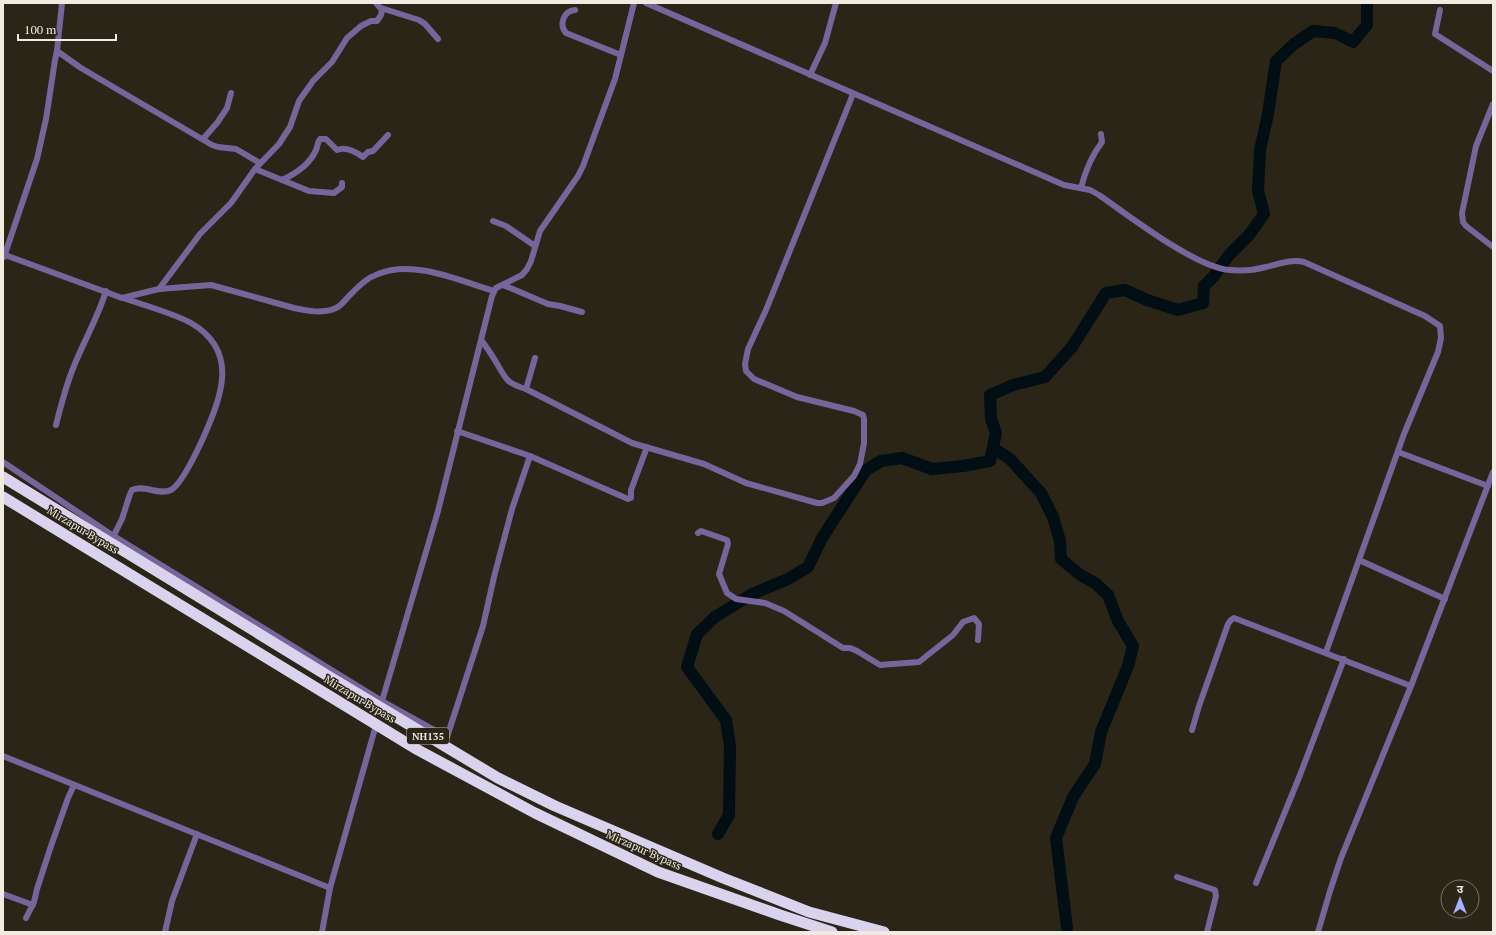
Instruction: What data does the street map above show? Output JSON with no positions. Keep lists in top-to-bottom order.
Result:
{
  "streets": {
    "highway": ["Mirzapur Bypass", "NH135"]
  },
  "scale_bar": "100 m",
  "north": "top"
}
